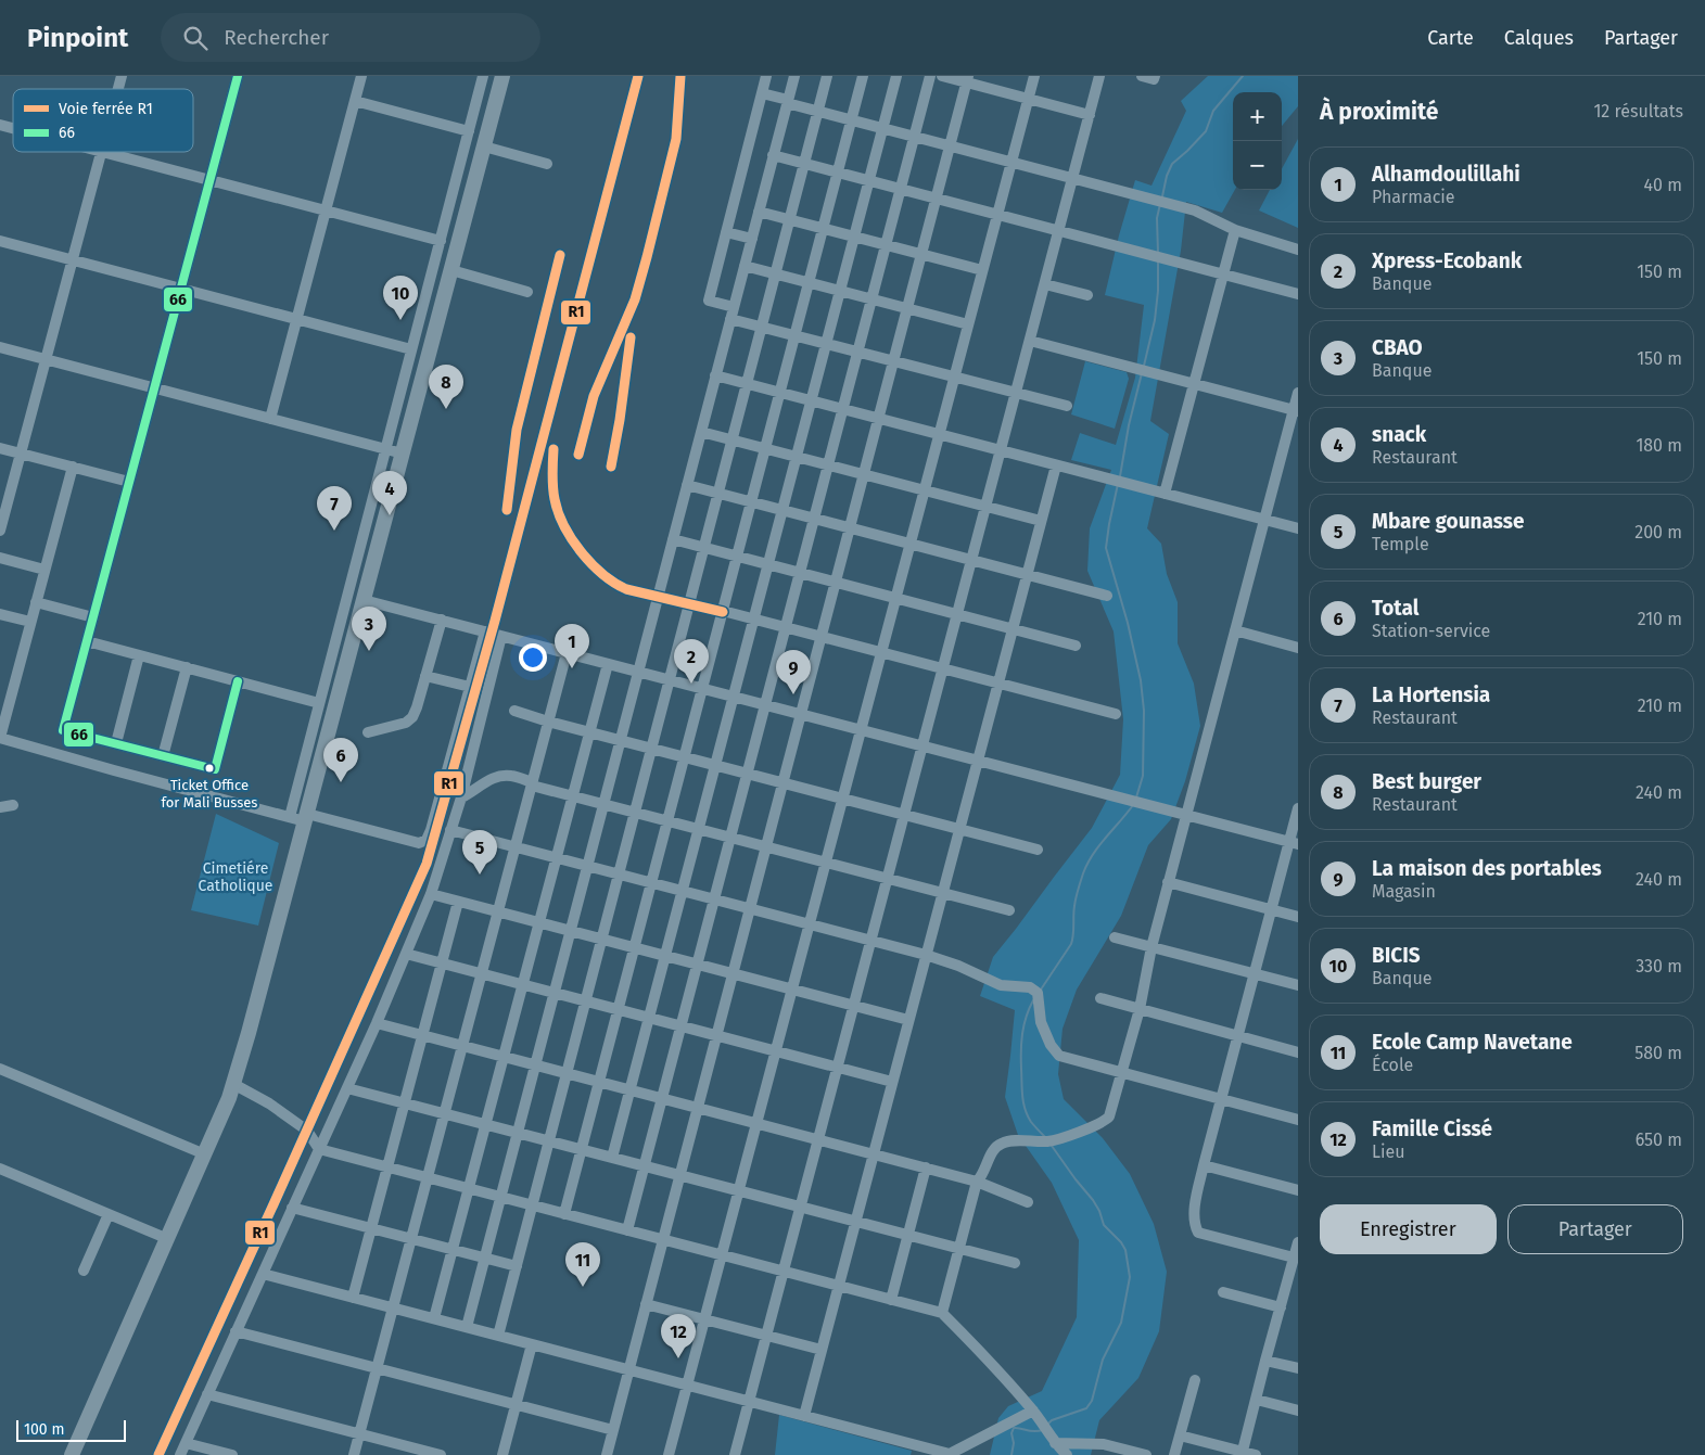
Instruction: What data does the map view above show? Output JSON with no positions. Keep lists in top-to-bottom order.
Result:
{
  "parks": ["Cimetiére Catholique"],
  "places": ["Ticket Office for Mali Busses"],
  "lines": ["rail line R1", "transit line 66"],
  "legend": ["Voie ferrée R1", "66"],
  "scale_bar": "100 m",
  "page": {
    "header": "Pinpoint",
    "search": "Rechercher",
    "nav": ["Carte", "Calques", "Partager"],
    "heading": ["À proximité", "12 résultats"],
    "map_buttons": ["+", "−"],
    "list": [
      {
        "mark": "1",
        "name": "Alhamdoulillahi",
        "note": "Pharmacie",
        "value": "40 m"
      },
      {
        "mark": "2",
        "name": "Xpress-Ecobank",
        "note": "Banque",
        "value": "150 m"
      },
      {
        "mark": "3",
        "name": "CBAO",
        "note": "Banque",
        "value": "150 m"
      },
      {
        "mark": "4",
        "name": "snack",
        "note": "Restaurant",
        "value": "180 m"
      },
      {
        "mark": "5",
        "name": "Mbare gounasse",
        "note": "Temple",
        "value": "200 m"
      },
      {
        "mark": "6",
        "name": "Total",
        "note": "Station-service",
        "value": "210 m"
      },
      {
        "mark": "7",
        "name": "La Hortensia",
        "note": "Restaurant",
        "value": "210 m"
      },
      {
        "mark": "8",
        "name": "Best burger",
        "note": "Restaurant",
        "value": "240 m"
      },
      {
        "mark": "9",
        "name": "La maison des portables",
        "note": "Magasin",
        "value": "240 m"
      },
      {
        "mark": "10",
        "name": "BICIS",
        "note": "Banque",
        "value": "330 m"
      },
      {
        "mark": "11",
        "name": "Ecole Camp Navetane",
        "note": "École",
        "value": "580 m"
      },
      {
        "mark": "12",
        "name": "Famille Cissé",
        "note": "Lieu",
        "value": "650 m"
      }
    ],
    "pins": [
      "10",
      "8",
      "4",
      "7",
      "3",
      "1",
      "2",
      "9",
      "6",
      "5",
      "11",
      "12"
    ],
    "buttons": ["Enregistrer", "Partager"],
    "scale": "100 m"
  }
}
